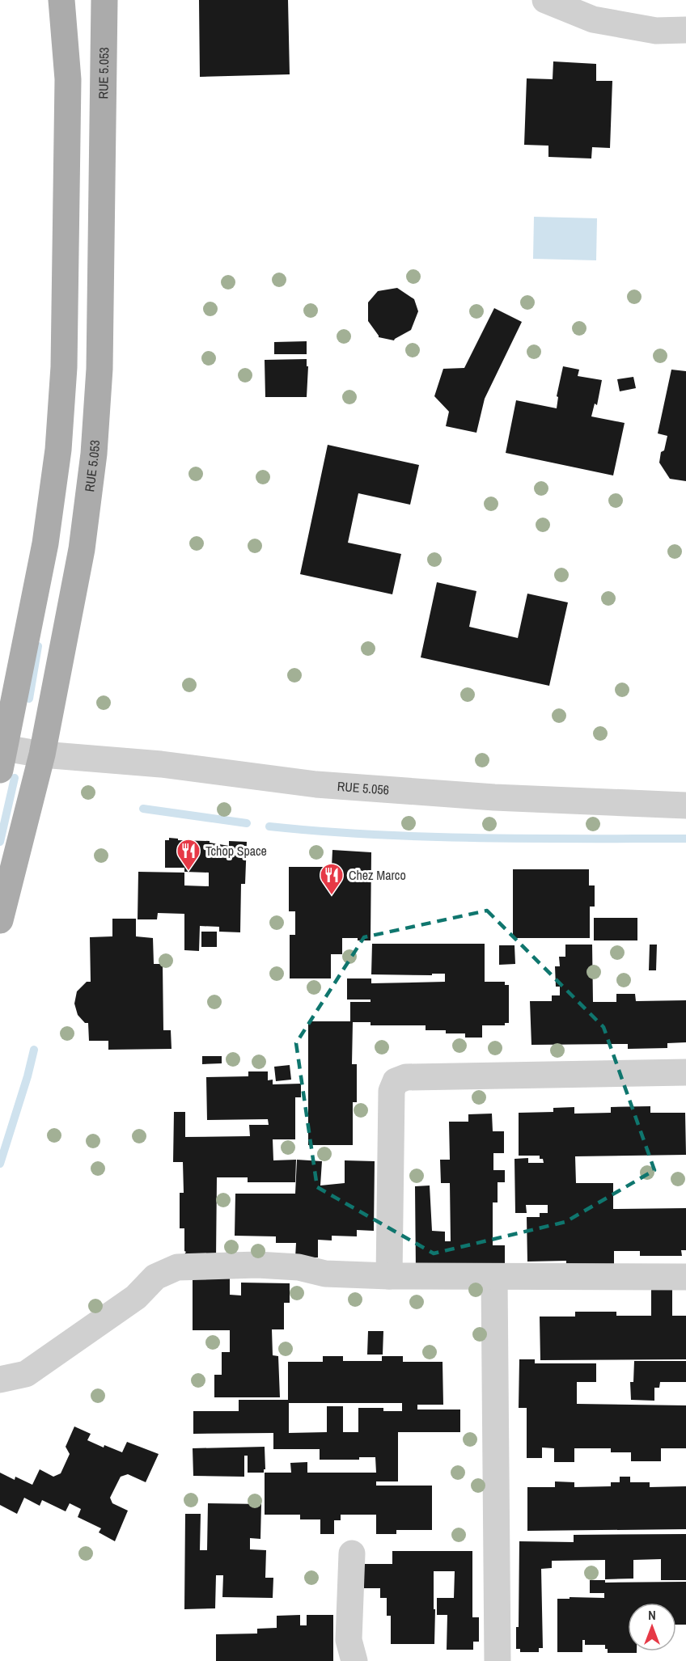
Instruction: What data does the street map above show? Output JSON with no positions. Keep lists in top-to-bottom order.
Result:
{
  "streets": {
    "main road": ["RUE 5.053"],
    "street": ["RUE 5.056"]
  },
  "crossings": [
    ["RUE 5.053", "RUE 5.056"]
  ],
  "places": {
    "restaurant": ["Tchop Space", "Chez Marco"]
  },
  "north": "top"
}
